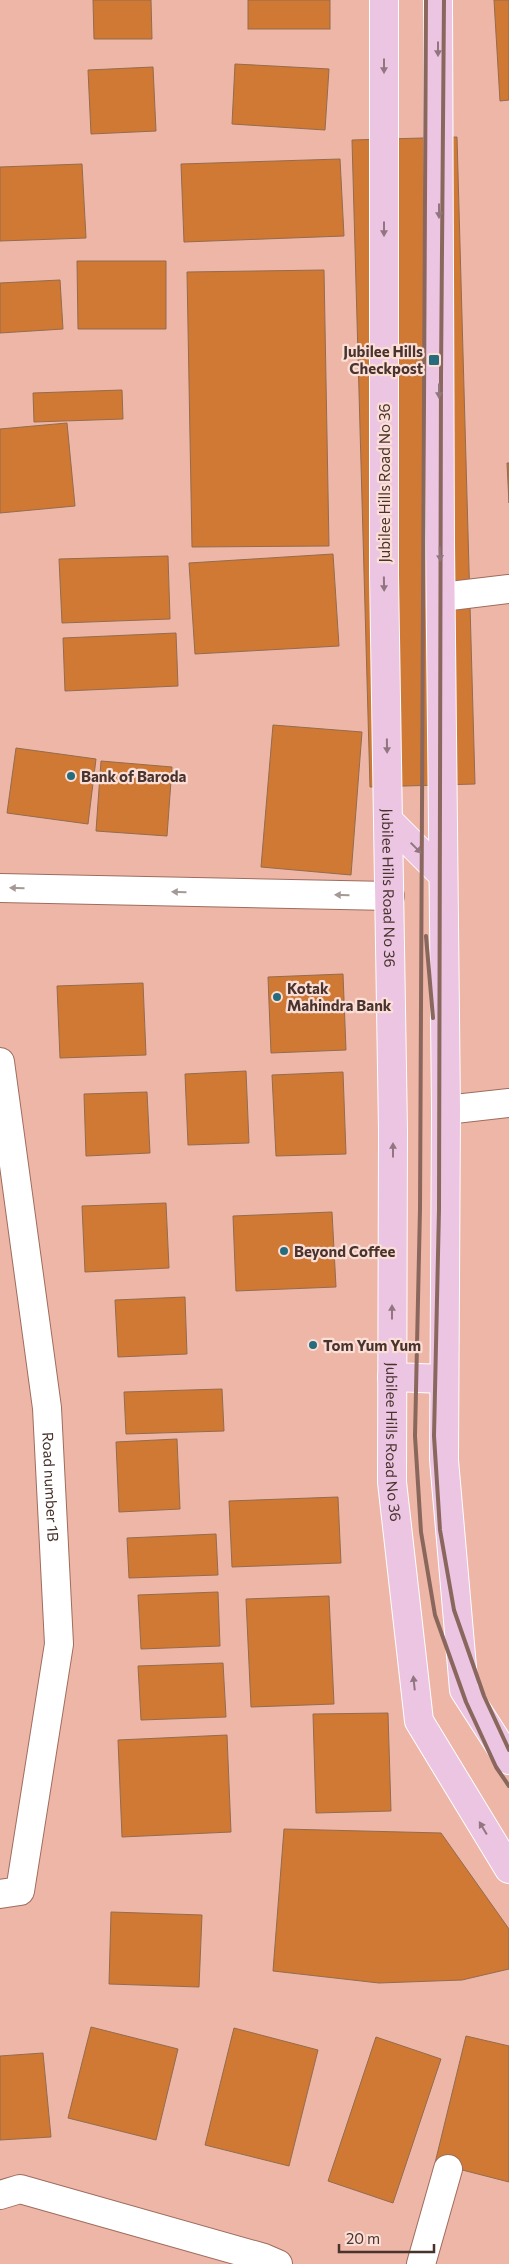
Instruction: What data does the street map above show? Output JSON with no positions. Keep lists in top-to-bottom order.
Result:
{
  "streets": {
    "main road": ["Jubilee Hills Road No 36"],
    "street": ["Road number 1B"]
  },
  "places": {
    "transit": ["Jubilee Hills Checkpost"],
    "other": [
      "Bank of Baroda",
      "Kotak Mahindra Bank",
      "Beyond Coffee",
      "Tom Yum Yum"
    ]
  },
  "scale_bar": "20 m"
}
